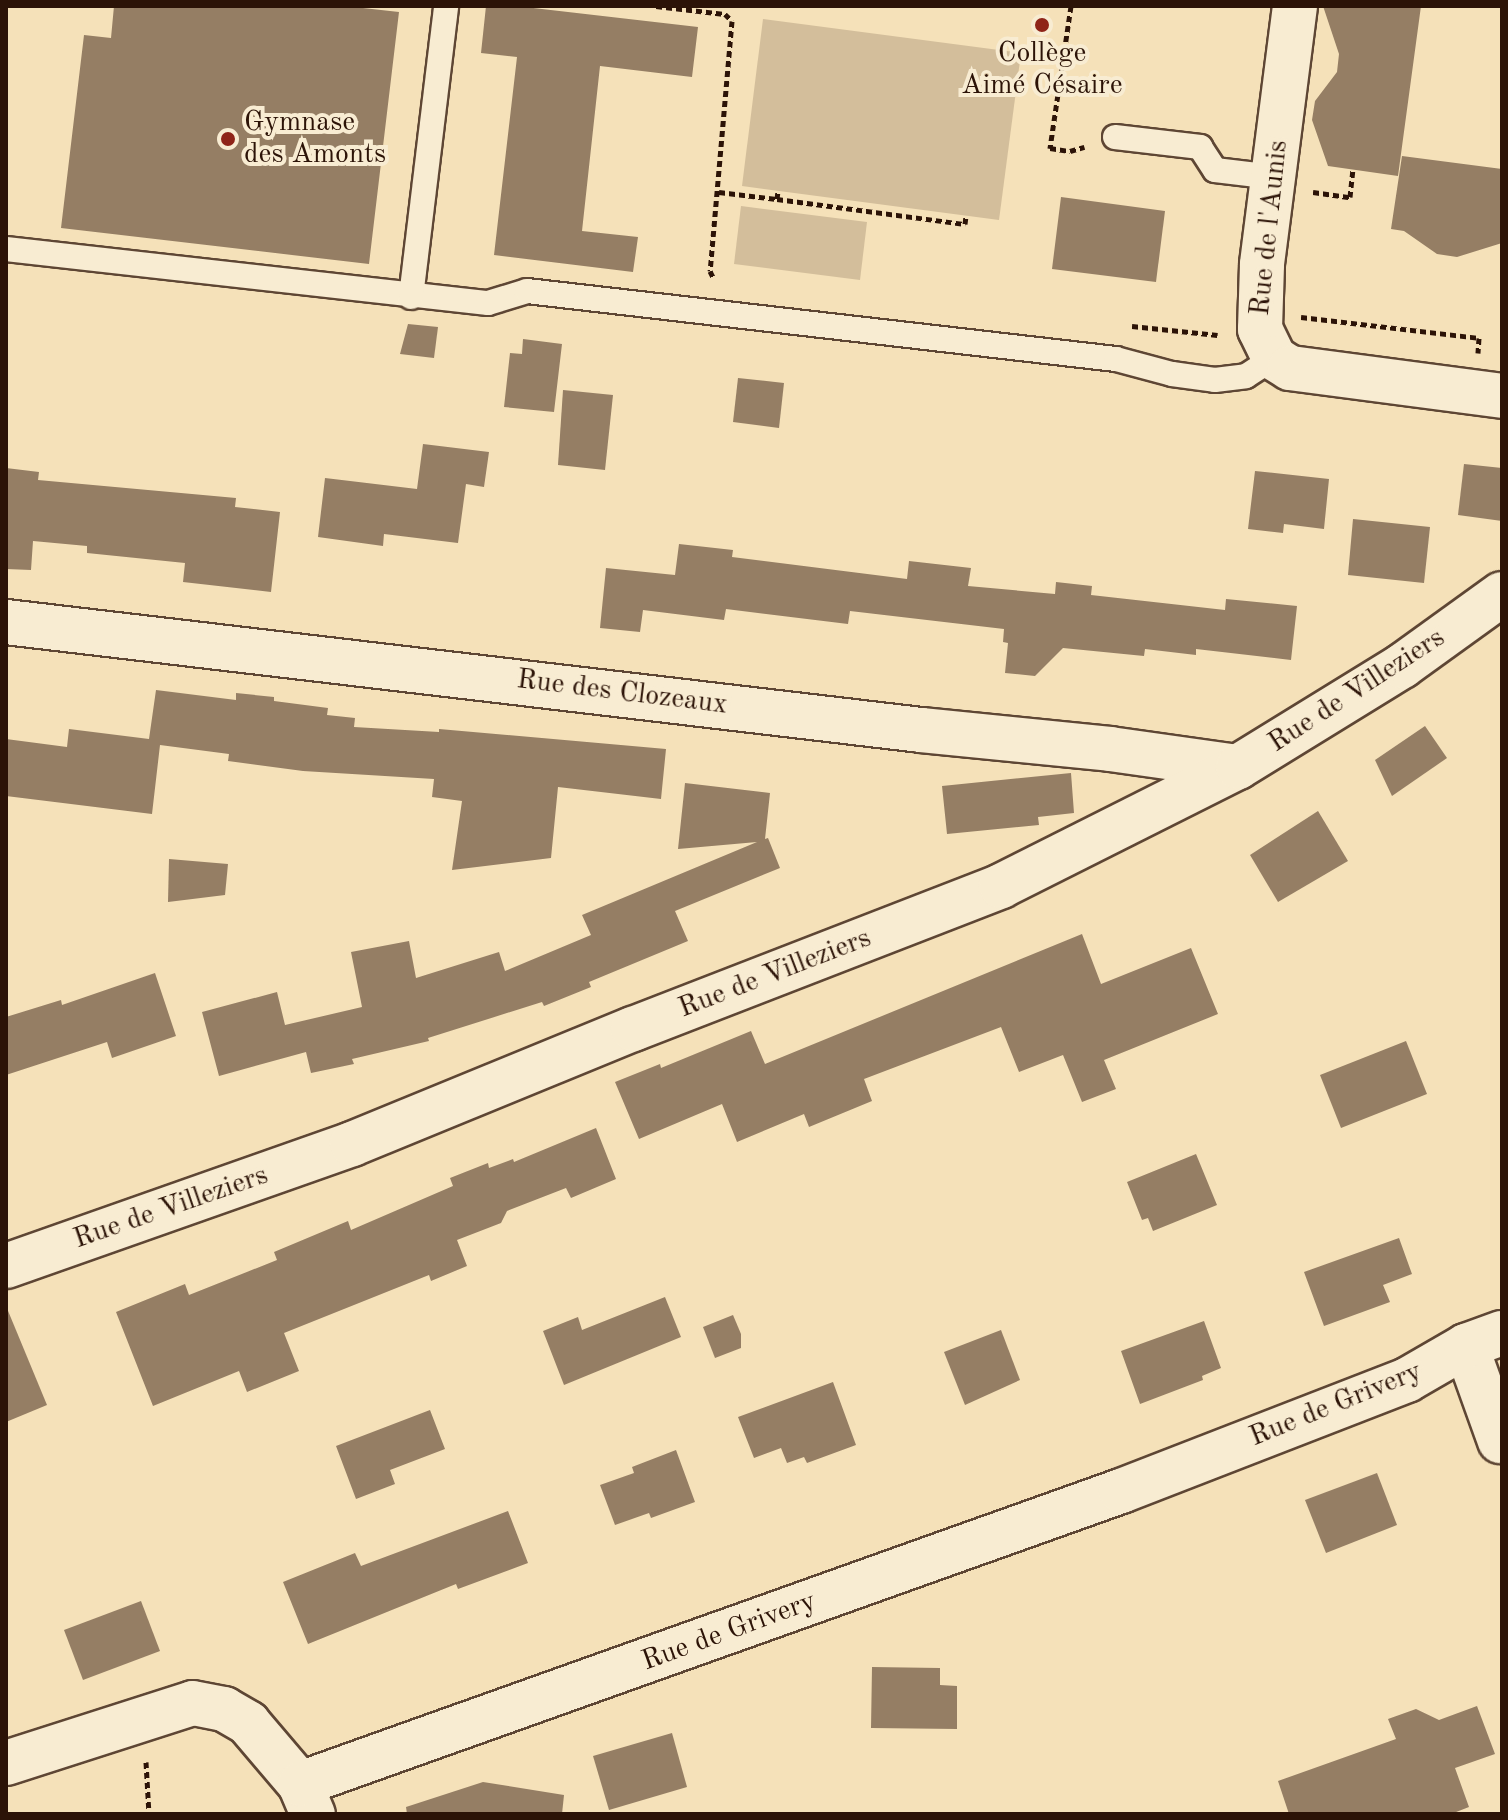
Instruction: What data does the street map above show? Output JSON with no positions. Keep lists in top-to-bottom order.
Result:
{
  "streets": {
    "street": [
      "Rue de l'Aunis",
      "Rue de Villeziers",
      "Rue des Clozeaux",
      "Rue de Grivery"
    ]
  },
  "crossings": [
    ["Rue de Villeziers", "Rue des Clozeaux"]
  ],
  "places": ["Collège Aimé Césaire", "Gymnase des Amonts"]
}
